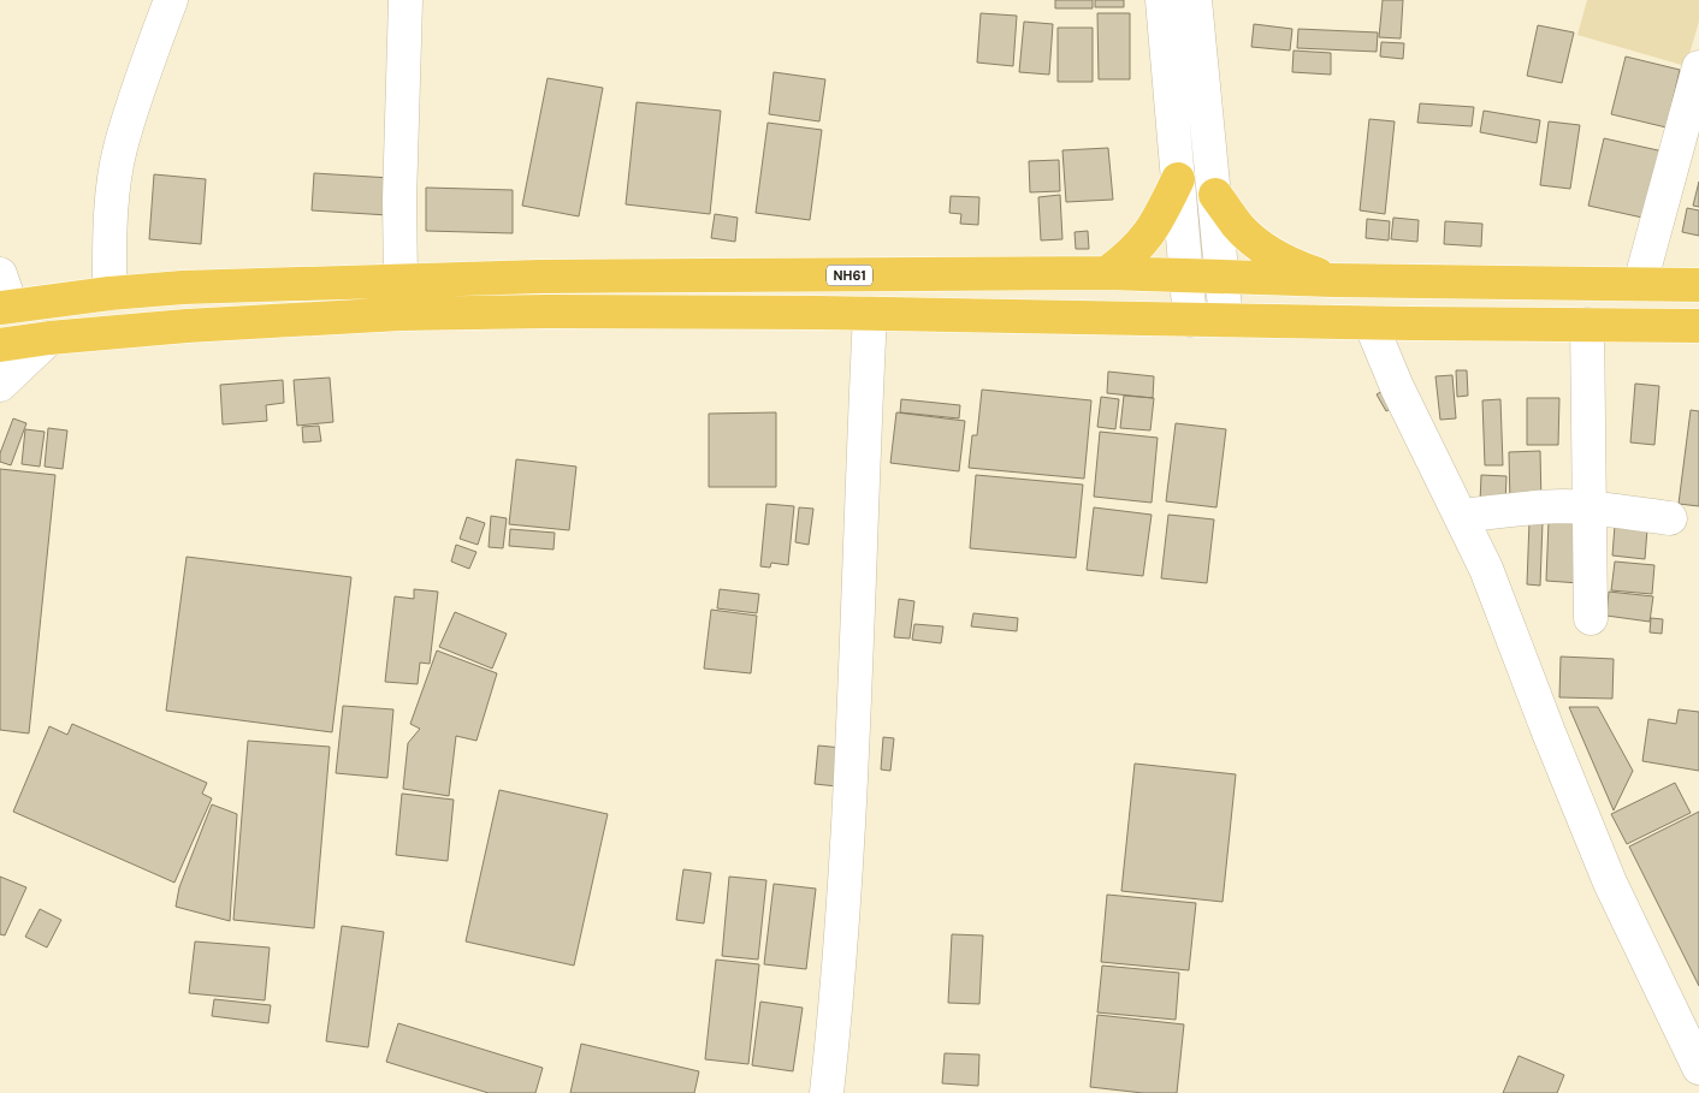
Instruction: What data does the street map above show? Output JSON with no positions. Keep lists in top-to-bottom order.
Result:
{
  "streets": {
    "highway": ["NH61"]
  }
}
